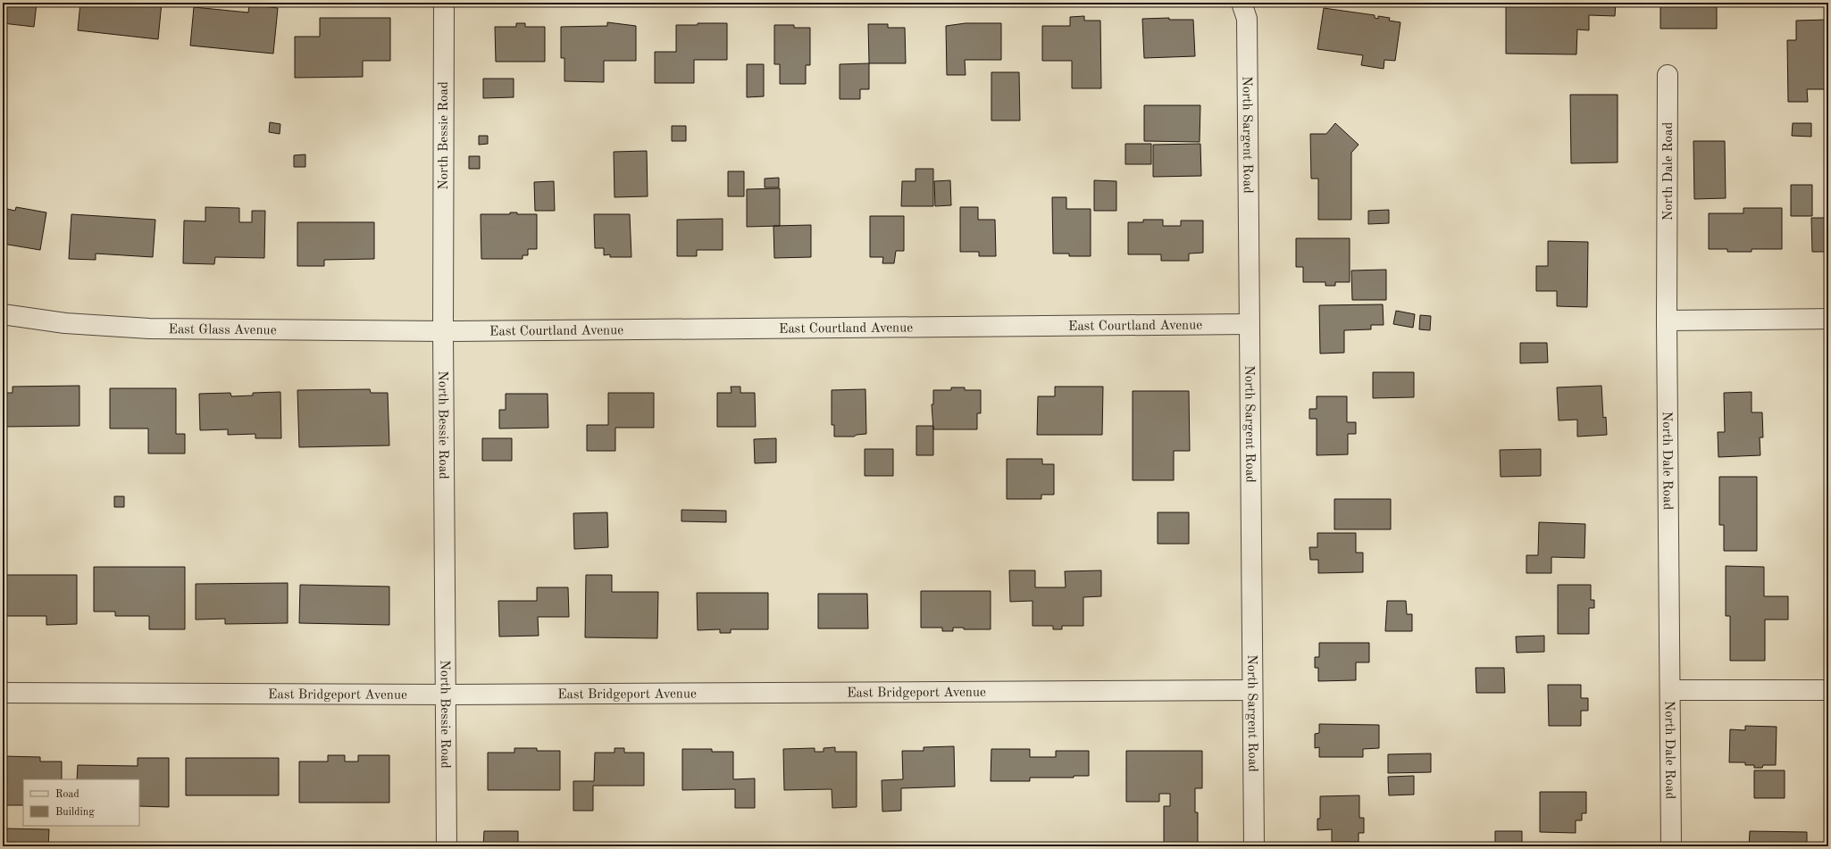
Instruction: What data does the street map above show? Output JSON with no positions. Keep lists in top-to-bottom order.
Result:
{
  "streets": {
    "street": [
      "North Sargent Road",
      "North Bessie Road",
      "North Dale Road",
      "East Courtland Avenue",
      "East Glass Avenue",
      "East Bridgeport Avenue"
    ]
  },
  "crossings": [
    ["North Sargent Road", "East Courtland Avenue"],
    ["North Sargent Road", "East Bridgeport Avenue"],
    ["North Bessie Road", "East Courtland Avenue"],
    ["North Bessie Road", "East Glass Avenue"],
    ["North Bessie Road", "East Bridgeport Avenue"],
    ["East Courtland Avenue", "East Glass Avenue"]
  ],
  "legend": ["Road", "Building"]
}
